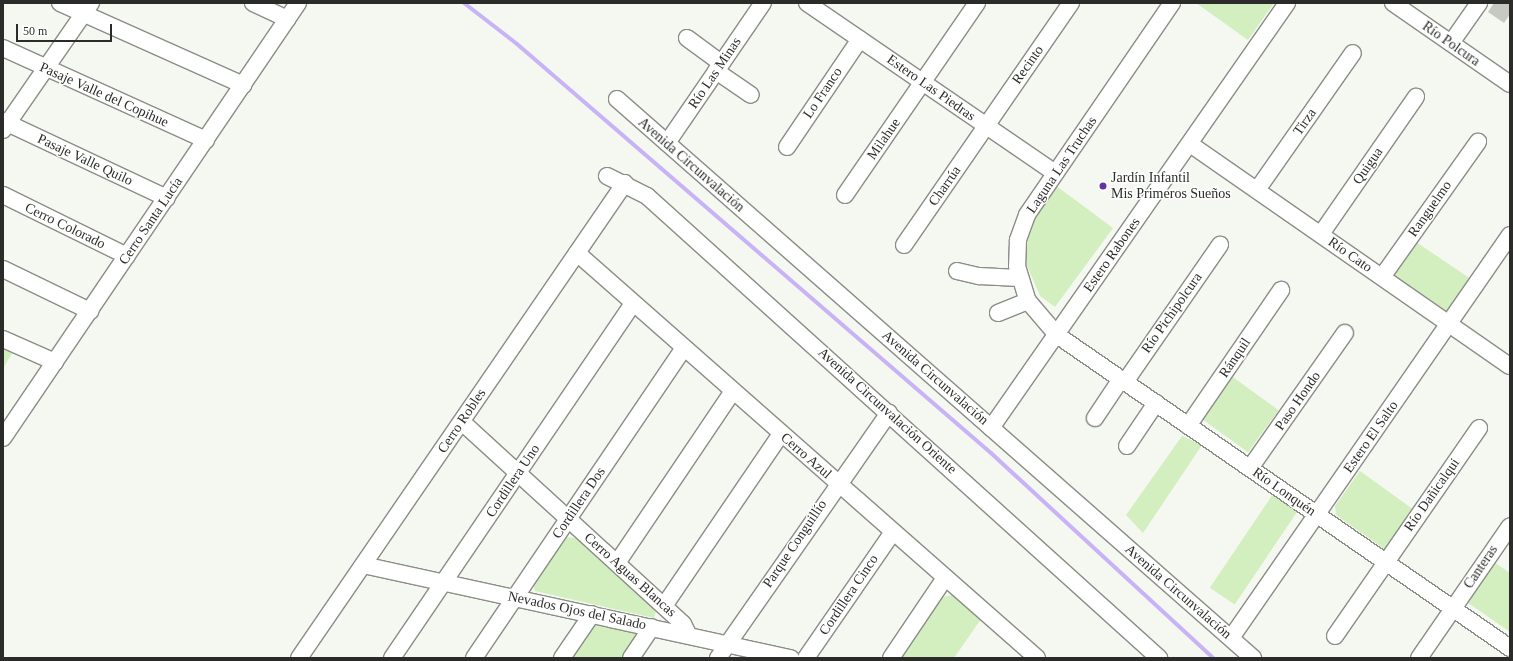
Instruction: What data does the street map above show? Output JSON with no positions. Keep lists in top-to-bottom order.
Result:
{
  "streets": {
    "street": [
      "Río Polcura",
      "Recinto",
      "Río Las Minas",
      "Estero Las Piedras",
      "Lo Franco",
      "Pasaje Valle del Copihue",
      "Tirza",
      "Milahue",
      "Pasaje Valle Quilo",
      "Avenida Circunvalación",
      "Laguna Las Truchas",
      "Quigua",
      "Charrúa",
      "Ranguelmo",
      "Cerro Santa Lucía",
      "Cerro Colorado",
      "Estero Rabones",
      "Río Cato",
      "Río Pichipolcura",
      "Ránquil",
      "Paso Hondo",
      "Avenida Circunvalación Oriente",
      "Cerro Robles",
      "Estero El Salto",
      "Cerro Azul",
      "Cordillera Uno",
      "Río Lonquén",
      "Río Dañicalqui",
      "Cordillera Dos",
      "Parque Conguillío",
      "Canteras",
      "Cerro Aguas Blancas",
      "Cordillera Cinco",
      "Nevados Ojos del Salado"
    ]
  },
  "crossings": [
    ["Recinto", "Estero Las Piedras"],
    ["Recinto", "Charrúa"],
    ["Río Las Minas", "Avenida Circunvalación"],
    ["Estero Las Piedras", "Lo Franco"],
    ["Estero Las Piedras", "Milahue"],
    ["Estero Las Piedras", "Laguna Las Truchas"],
    ["Estero Las Piedras", "Charrúa"],
    ["Pasaje Valle del Copihue", "Cerro Santa Lucía"],
    ["Tirza", "Río Cato"],
    ["Pasaje Valle Quilo", "Cerro Santa Lucía"],
    ["Avenida Circunvalación", "Estero Rabones"],
    ["Avenida Circunvalación", "Estero El Salto"],
    ["Laguna Las Truchas", "Estero Rabones"],
    ["Laguna Las Truchas", "Río Lonquén"],
    ["Quigua", "Río Cato"],
    ["Ranguelmo", "Río Cato"],
    ["Cerro Santa Lucía", "Cerro Colorado"],
    ["Estero Rabones", "Río Cato"],
    ["Estero Rabones", "Río Lonquén"],
    ["Río Cato", "Estero El Salto"],
    ["Río Pichipolcura", "Río Lonquén"],
    ["Ránquil", "Río Lonquén"],
    ["Paso Hondo", "Río Lonquén"],
    ["Avenida Circunvalación Oriente", "Cerro Robles"],
    ["Avenida Circunvalación Oriente", "Parque Conguillío"],
    ["Cerro Robles", "Cerro Azul"],
    ["Cerro Robles", "Cerro Aguas Blancas"],
    ["Cerro Robles", "Nevados Ojos del Salado"],
    ["Estero El Salto", "Río Lonquén"],
    ["Cerro Azul", "Cordillera Uno"],
    ["Cerro Azul", "Cordillera Dos"],
    ["Cerro Azul", "Parque Conguillío"],
    ["Cerro Azul", "Cordillera Cinco"],
    ["Cordillera Uno", "Cerro Aguas Blancas"],
    ["Cordillera Uno", "Nevados Ojos del Salado"],
    ["Río Lonquén", "Río Dañicalqui"],
    ["Río Lonquén", "Canteras"],
    ["Cordillera Dos", "Cerro Aguas Blancas"],
    ["Cordillera Dos", "Nevados Ojos del Salado"],
    ["Parque Conguillío", "Nevados Ojos del Salado"],
    ["Cerro Aguas Blancas", "Nevados Ojos del Salado"]
  ],
  "places": ["Jardín Infantil Mis Primeros Sueños"],
  "scale_bar": "50 m"
}
